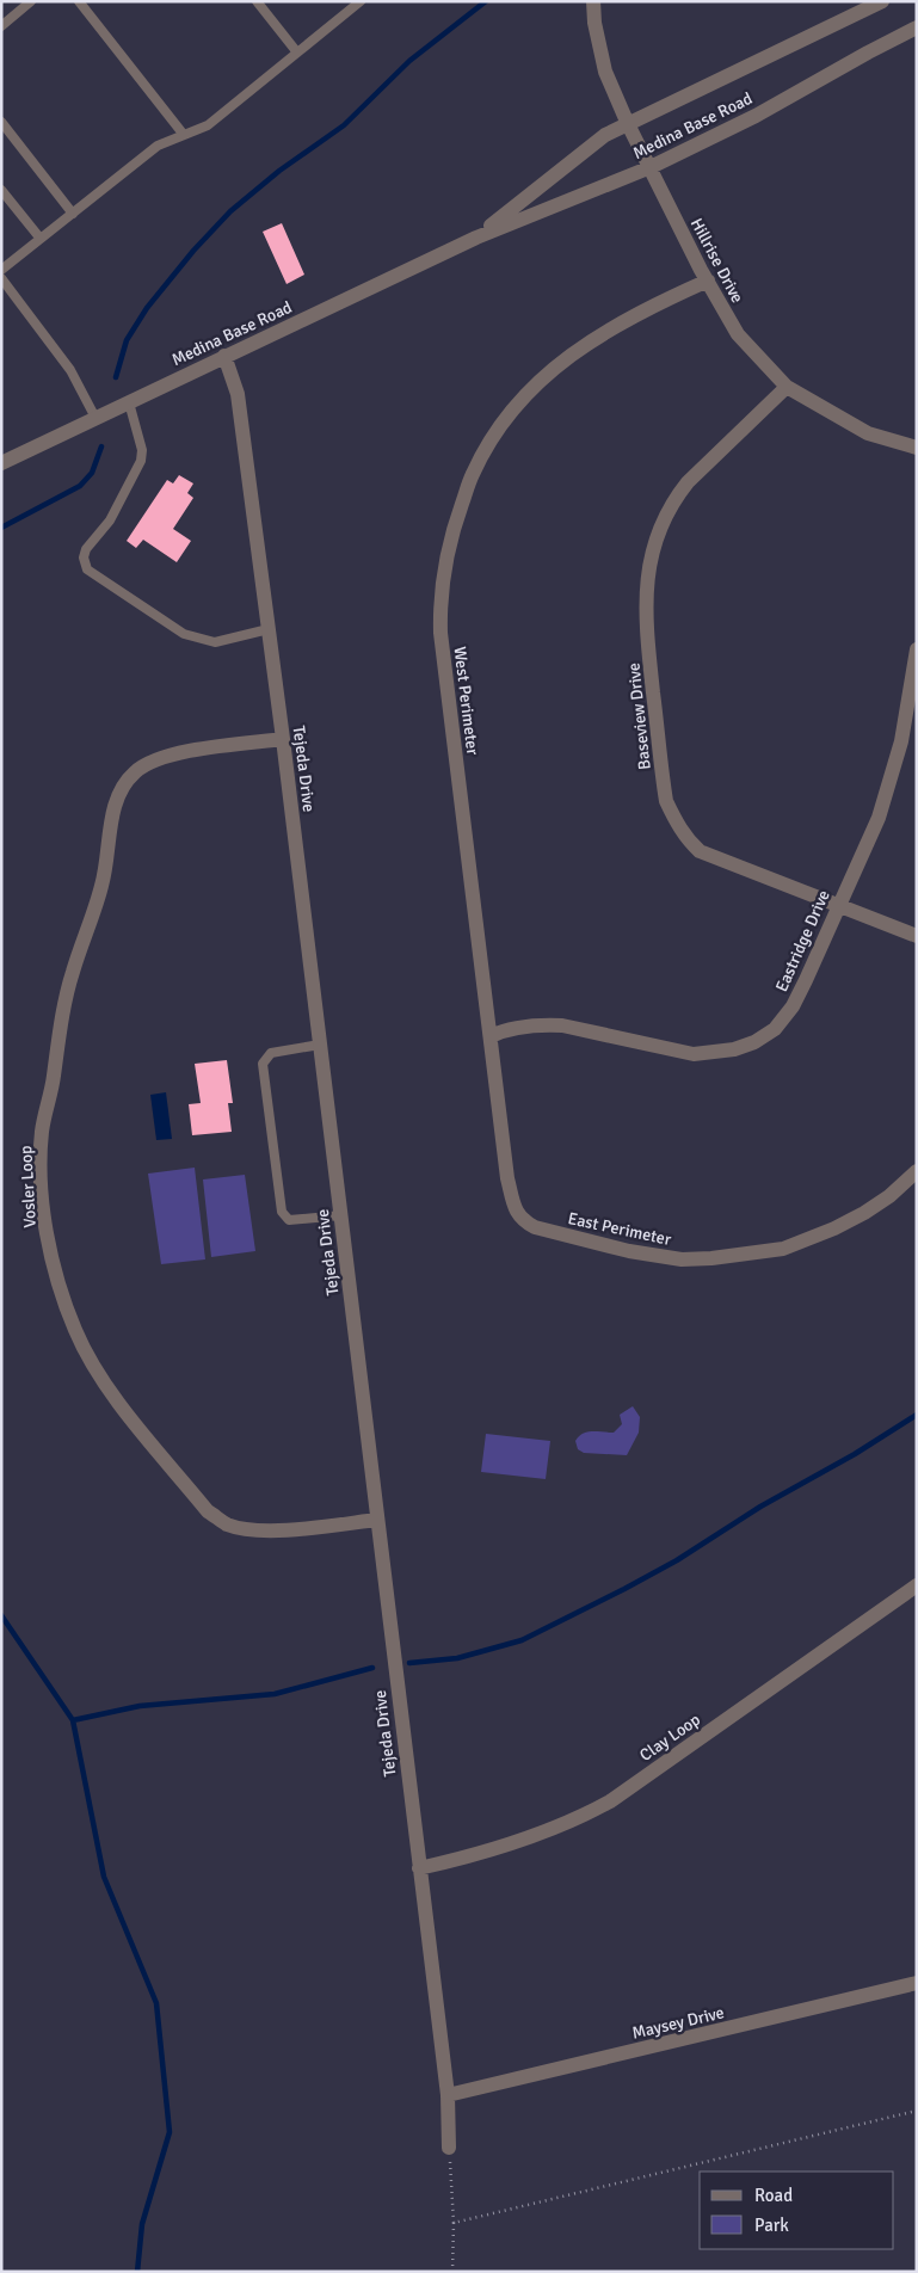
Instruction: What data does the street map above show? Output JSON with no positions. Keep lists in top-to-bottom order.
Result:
{
  "streets": {
    "street": [
      "Medina Base Road",
      "Hillrise Drive",
      "West Perimeter",
      "Baseview Drive",
      "Tejeda Drive",
      "Eastridge Drive",
      "Vosler Loop",
      "East Perimeter",
      "Clay Loop",
      "Maysey Drive"
    ]
  },
  "crossings": [
    ["Medina Base Road", "Hillrise Drive"],
    ["Medina Base Road", "Tejeda Drive"],
    ["Hillrise Drive", "West Perimeter"],
    ["Hillrise Drive", "Baseview Drive"],
    ["West Perimeter", "Eastridge Drive"],
    ["West Perimeter", "East Perimeter"],
    ["Baseview Drive", "Eastridge Drive"],
    ["Tejeda Drive", "Vosler Loop"],
    ["Tejeda Drive", "Clay Loop"],
    ["Tejeda Drive", "Maysey Drive"]
  ],
  "legend": ["Road", "Park"]
}
